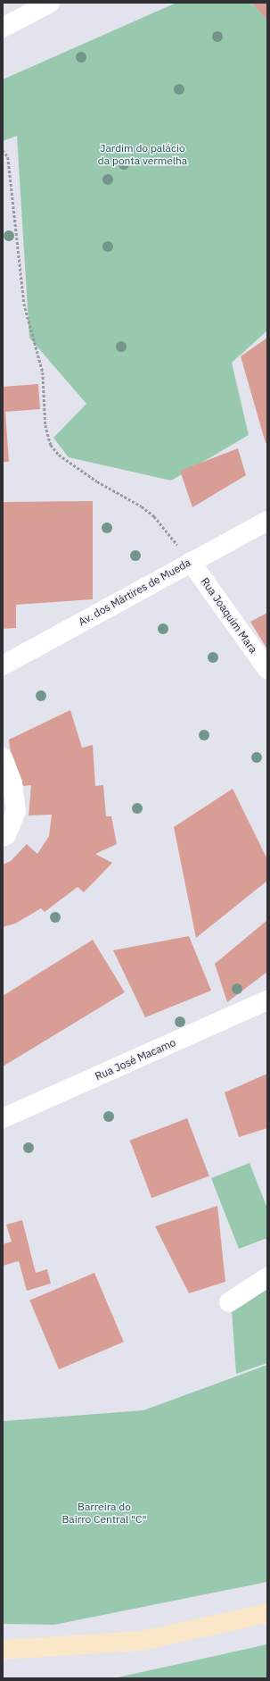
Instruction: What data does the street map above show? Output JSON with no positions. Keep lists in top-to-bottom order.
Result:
{
  "streets": {
    "street": ["Av. dos Mártires de Mueda", "Rua Joaquim Mara", "Rua José Macamo"]
  },
  "crossings": [
    ["Av. dos Mártires de Mueda", "Rua Joaquim Mara"]
  ],
  "parks": ["Jardim do palácio da ponta vermelha", "Barreira do Bairro Central \"C\""]
}
